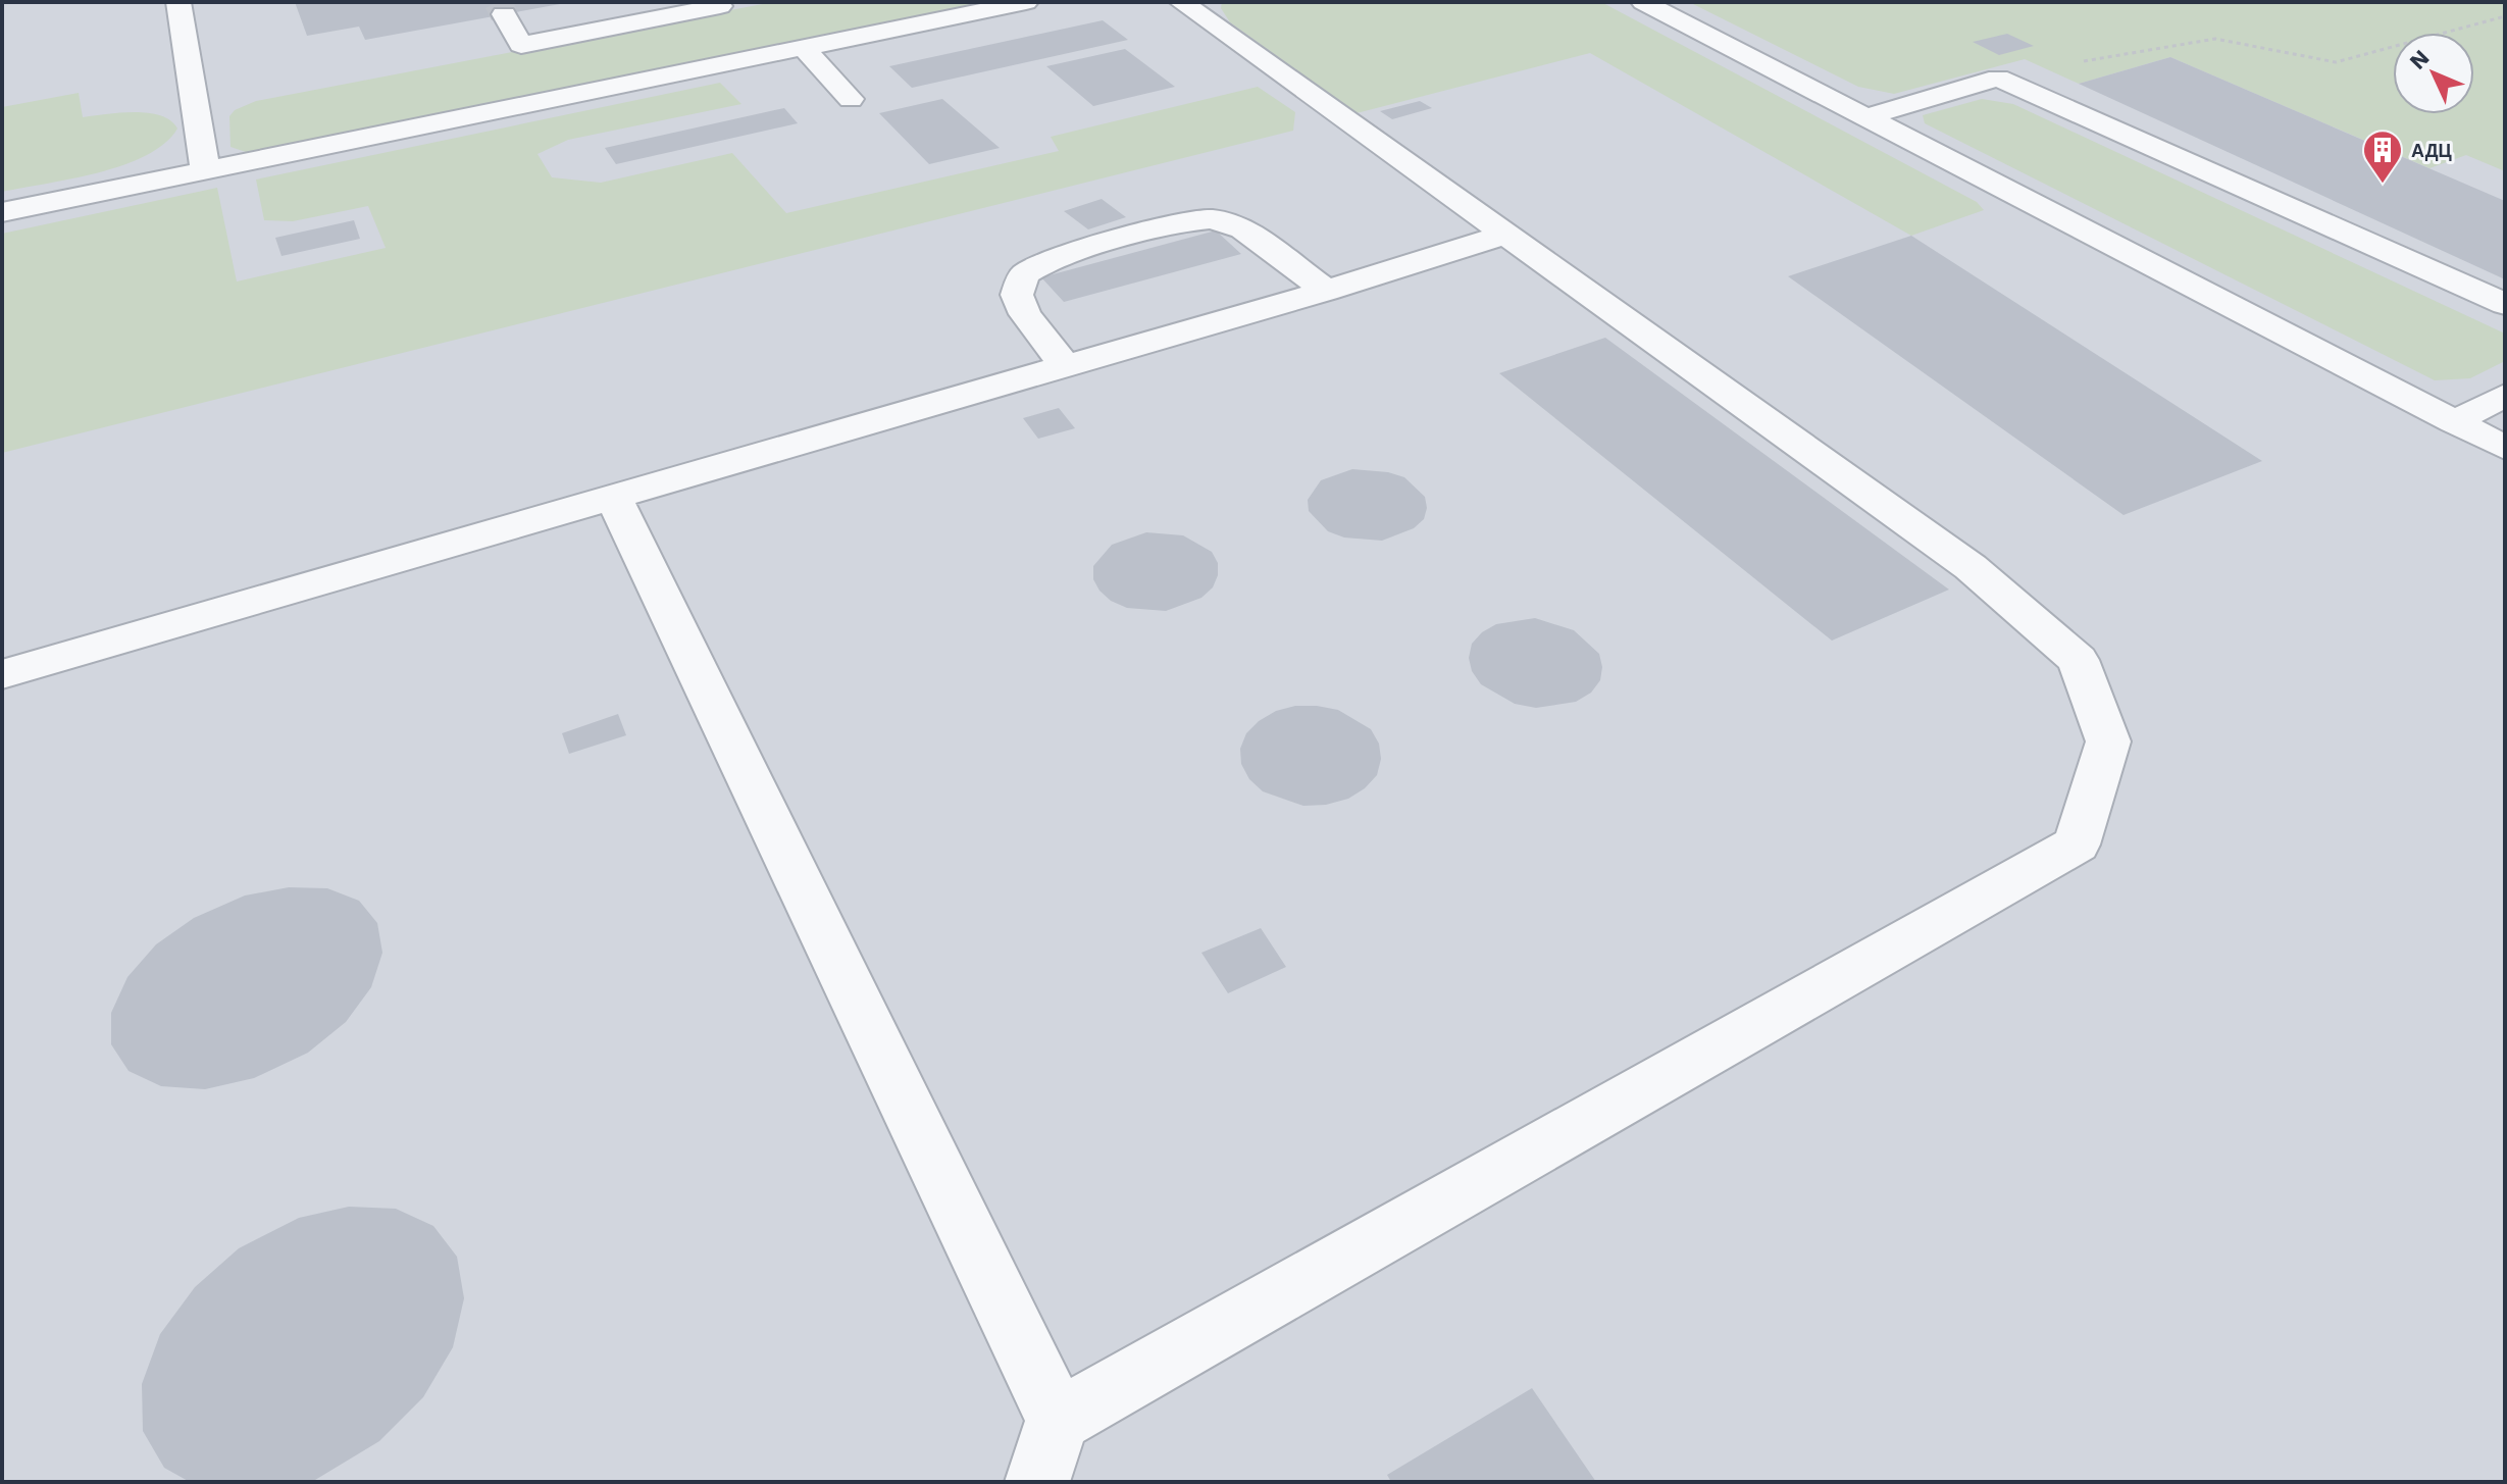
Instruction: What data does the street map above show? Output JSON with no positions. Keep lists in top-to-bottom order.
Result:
{
  "places": {
    "building": ["АДЦ"]
  },
  "north": "top left"
}
